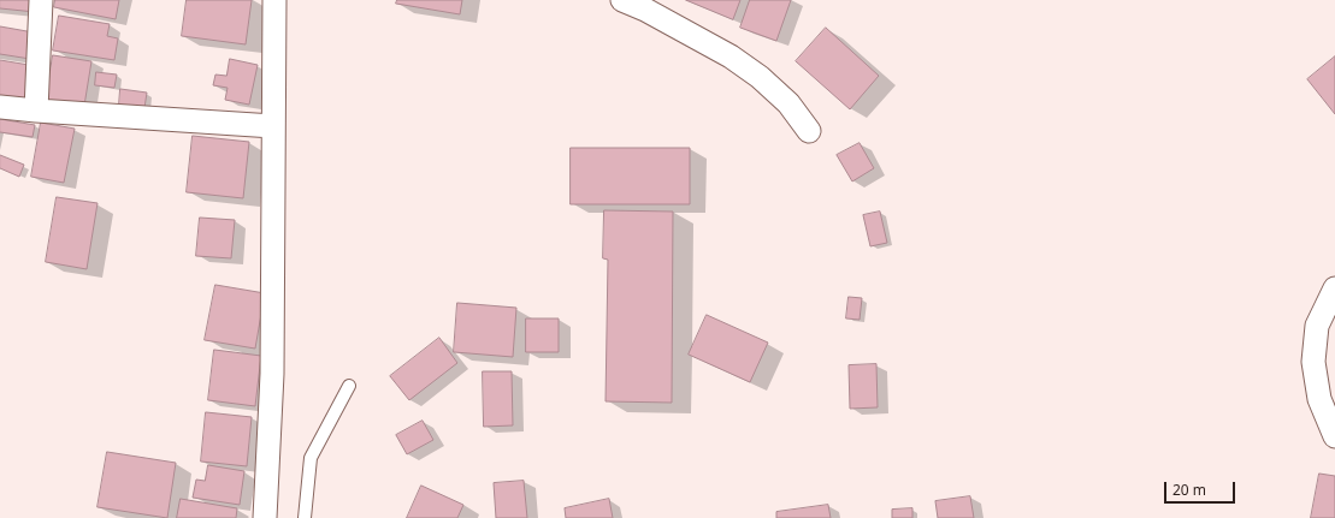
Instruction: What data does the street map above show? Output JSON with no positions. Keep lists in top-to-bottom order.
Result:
{
  "scale_bar": "20 m"
}
